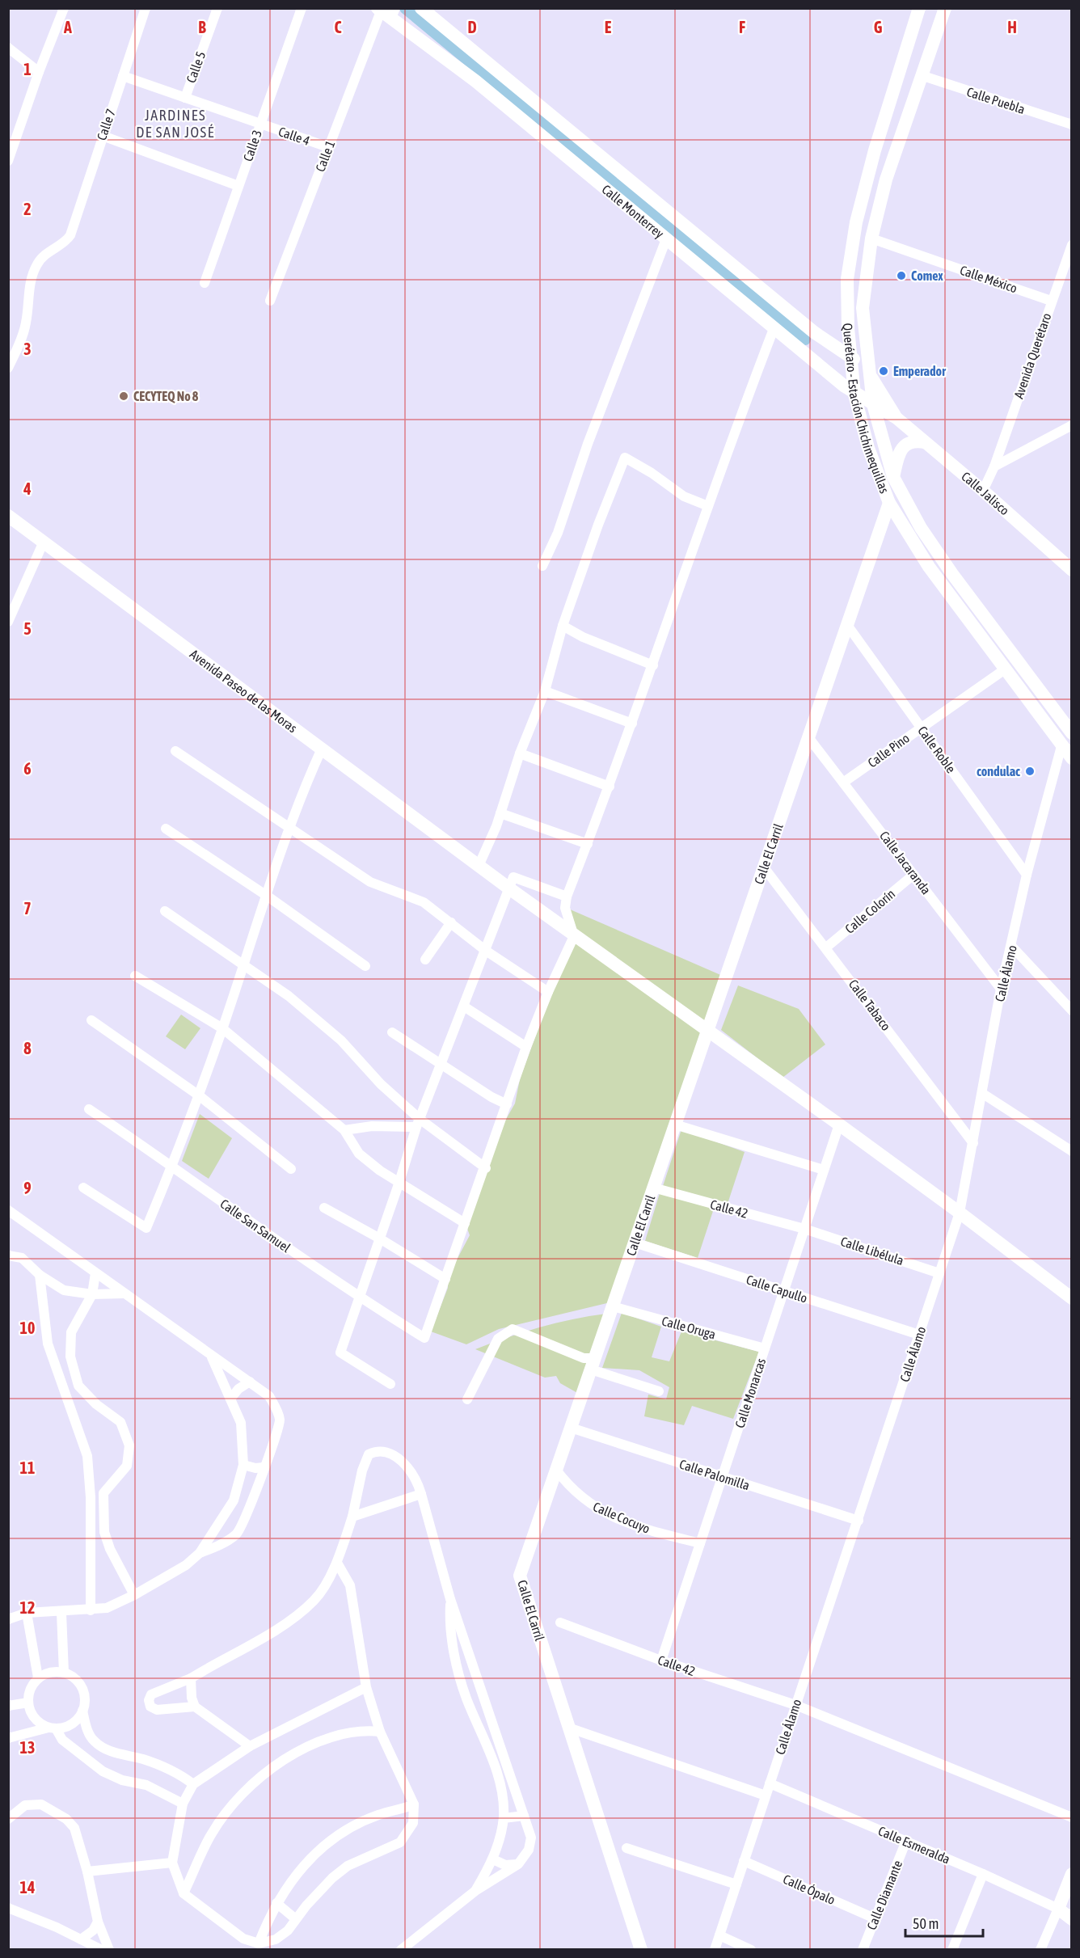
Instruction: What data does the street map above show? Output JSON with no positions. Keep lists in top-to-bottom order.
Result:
{
  "streets": {
    "main road": [
      "Calle Monterrey",
      "Querétaro - Estación Chichimequillas",
      "Calle Jalisco",
      "Avenida Paseo de las Moras",
      "Calle El Carril"
    ],
    "street": [
      "Calle 5",
      "Calle Puebla",
      "Calle 7",
      "Calle 4",
      "Calle 3",
      "Calle 1",
      "Calle México",
      "Avenida Querétaro",
      "Calle Roble",
      "Calle Pino",
      "Calle Jacaranda",
      "Calle Colorín",
      "Calle Álamo",
      "Calle Tabaco",
      "Calle 42",
      "Calle San Samuel",
      "Calle Libélula",
      "Calle Capullo",
      "Calle Oruga",
      "Calle Monarcas",
      "Calle Palomilla",
      "Calle Cocuyo",
      "Calle Esmeralda",
      "Calle Ópalo",
      "Calle Diamante"
    ]
  },
  "crossings": [
    ["Calle 5", "Calle 4"],
    ["Calle Puebla", "Querétaro - Estación Chichimequillas"],
    ["Calle 7", "Calle 4"],
    ["Calle 4", "Calle 3"],
    ["Calle 4", "Calle 1"],
    ["Calle 1", "Calle Monterrey"],
    ["Calle Monterrey", "Querétaro - Estación Chichimequillas"],
    ["Calle Monterrey", "Calle Jalisco"],
    ["Calle México", "Avenida Querétaro"],
    ["Calle México", "Querétaro - Estación Chichimequillas"],
    ["Avenida Querétaro", "Calle Jalisco"],
    ["Querétaro - Estación Chichimequillas", "Calle Jalisco"],
    ["Querétaro - Estación Chichimequillas", "Calle Pino"],
    ["Querétaro - Estación Chichimequillas", "Calle El Carril"],
    ["Querétaro - Estación Chichimequillas", "Calle Álamo"],
    ["Avenida Paseo de las Moras", "Calle El Carril"],
    ["Avenida Paseo de las Moras", "Calle Álamo"],
    ["Avenida Paseo de las Moras", "Calle Monarcas"],
    ["Calle Roble", "Calle Pino"],
    ["Calle Roble", "Calle El Carril"],
    ["Calle Roble", "Calle Álamo"],
    ["Calle Pino", "Calle Jacaranda"],
    ["Calle El Carril", "Calle Jacaranda"],
    ["Calle El Carril", "Calle Tabaco"],
    ["Calle El Carril", "Calle 42"],
    ["Calle El Carril", "Calle Capullo"],
    ["Calle El Carril", "Calle Oruga"],
    ["Calle El Carril", "Calle Palomilla"],
    ["Calle El Carril", "Calle Cocuyo"],
    ["Calle Jacaranda", "Calle Colorín"],
    ["Calle Jacaranda", "Calle Álamo"],
    ["Calle Colorín", "Calle Tabaco"],
    ["Calle Álamo", "Calle Tabaco"],
    ["Calle Álamo", "Calle 42"],
    ["Calle Álamo", "Calle Libélula"],
    ["Calle Álamo", "Calle Capullo"],
    ["Calle Álamo", "Calle Palomilla"],
    ["Calle Álamo", "Calle Esmeralda"],
    ["Calle Álamo", "Calle Ópalo"],
    ["Calle 42", "Calle Libélula"],
    ["Calle 42", "Calle Monarcas"],
    ["Calle Libélula", "Calle Monarcas"],
    ["Calle Capullo", "Calle Monarcas"],
    ["Calle Oruga", "Calle Monarcas"],
    ["Calle Monarcas", "Calle Palomilla"],
    ["Calle Monarcas", "Calle Cocuyo"],
    ["Calle Esmeralda", "Calle Diamante"],
    ["Calle Ópalo", "Calle Diamante"]
  ],
  "districts": ["JARDINES DE SAN JOSÉ"],
  "places": [
    "Comex",
    "Emperador",
    "CECYTEQ No 8",
    "condulac"
  ],
  "scale_bar": "50 m",
  "grid": {
    "columns": [
      "A",
      "B",
      "C",
      "D",
      "E",
      "F",
      "G",
      "H"
    ],
    "rows": [
      "1",
      "2",
      "3",
      "4",
      "5",
      "6",
      "7",
      "8",
      "9",
      "10",
      "11",
      "12",
      "13",
      "14"
    ]
  }
}
